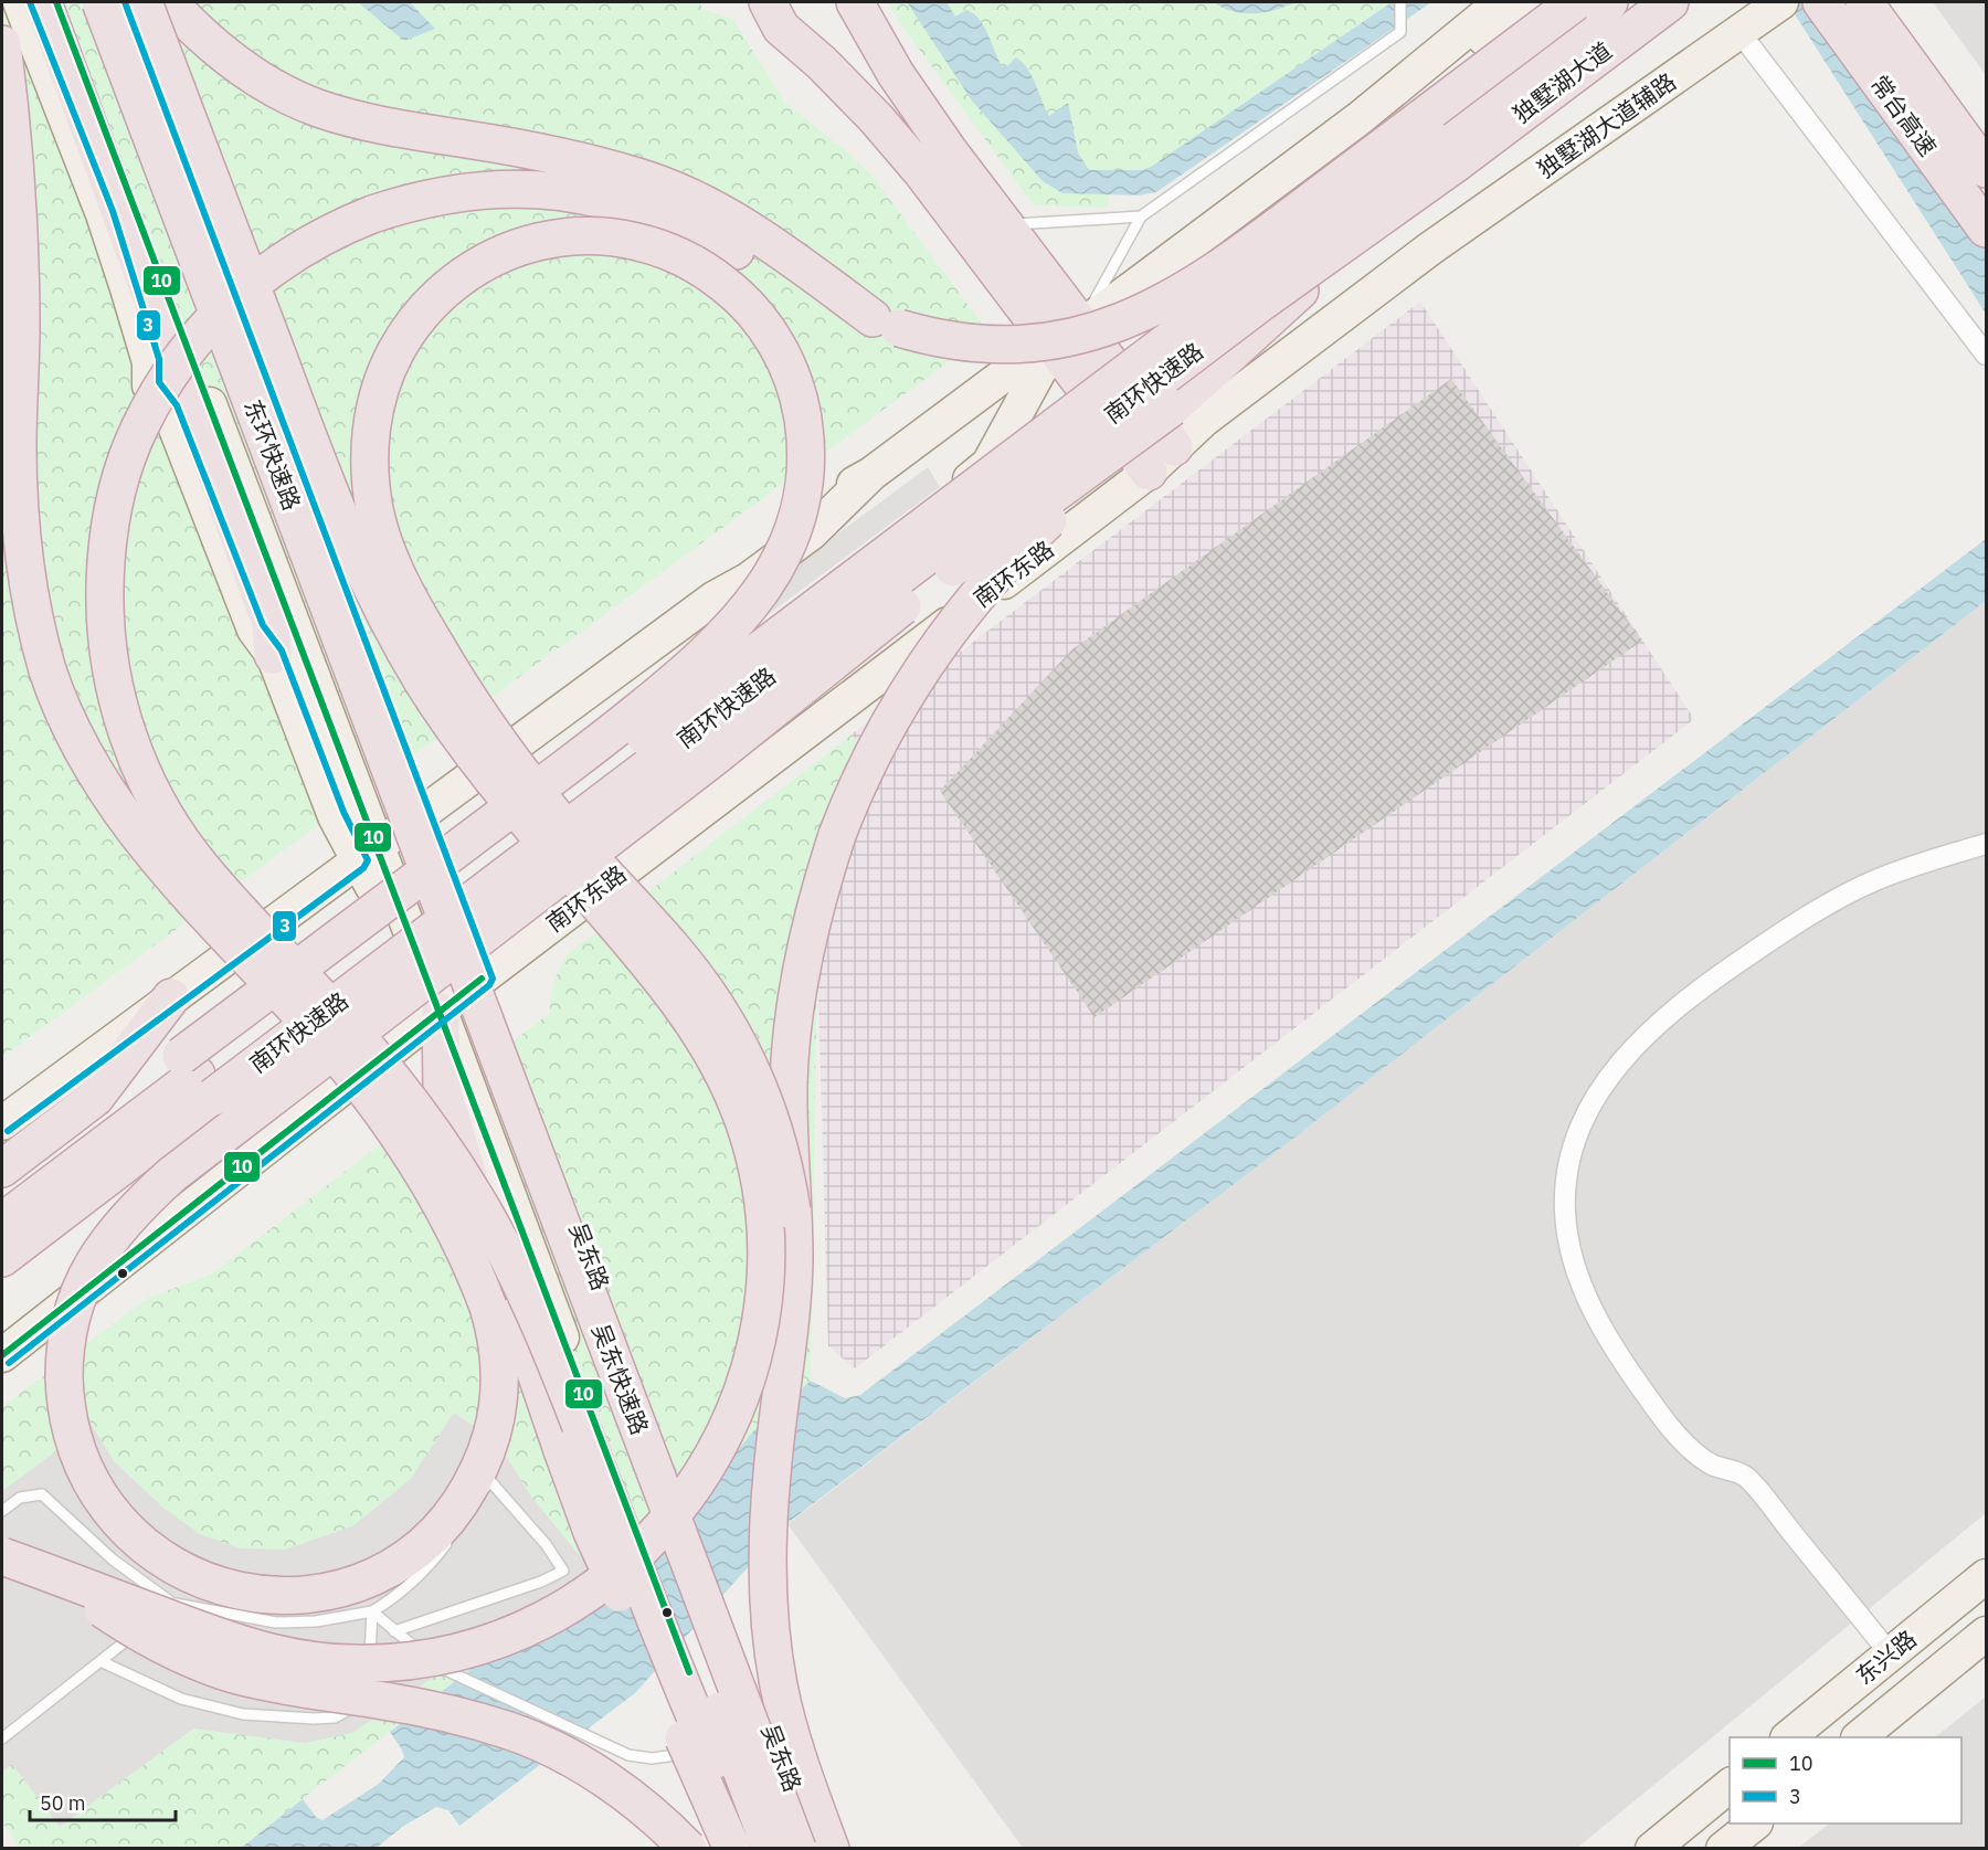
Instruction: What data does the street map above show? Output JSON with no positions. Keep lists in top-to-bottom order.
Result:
{
  "streets": {
    "highway": [
      "独墅湖大道",
      "常台高速",
      "南环快速路",
      "东环快速路",
      "吴东快速路"
    ],
    "main road": [
      "独墅湖大道辅路",
      "南环东路",
      "吴东路",
      "东兴路"
    ]
  },
  "crossings": [
    ["独墅湖大道", "南环快速路"],
    ["独墅湖大道辅路", "南环东路"],
    ["东环快速路", "吴东快速路"],
    ["南环东路", "吴东路"]
  ],
  "lines": ["transit line 10", "transit line 3"],
  "legend": ["10", "3"],
  "scale_bar": "50 m"
}
